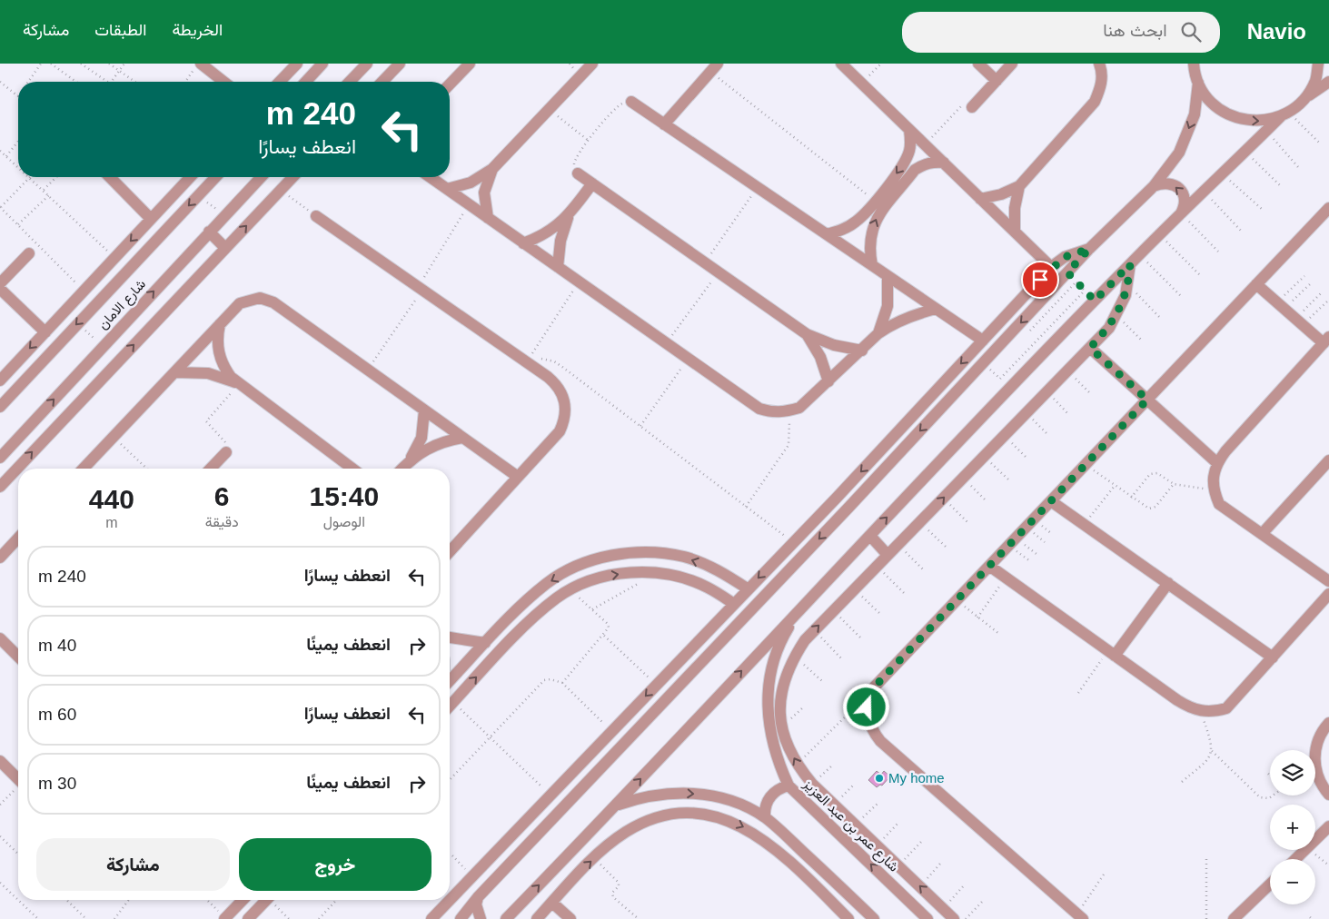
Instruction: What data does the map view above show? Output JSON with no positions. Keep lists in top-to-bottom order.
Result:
{
  "streets": {
    "street": ["شارع الامان", "شارع عمر بن عبد العزيز"]
  },
  "places": ["My home"],
  "page": {
    "header": "Navio",
    "search": "ابحث هنا",
    "nav": ["الخريطة", "الطبقات", "مشاركة"],
    "turn": ["240 m", "انعطف يسارًا"],
    "eta": [
      "15:40",
      "الوصول",
      "6",
      "دقيقة",
      "440",
      "m"
    ],
    "list": [
      {
        "name": "انعطف يسارًا",
        "value": "240 m"
      },
      {
        "name": "انعطف يمينًا",
        "value": "40 m"
      },
      {
        "name": "انعطف يسارًا",
        "value": "60 m"
      },
      {
        "name": "انعطف يمينًا",
        "value": "30 m"
      }
    ],
    "map_buttons": ["+", "−"],
    "buttons": ["خروج", "مشاركة"]
  }
}
